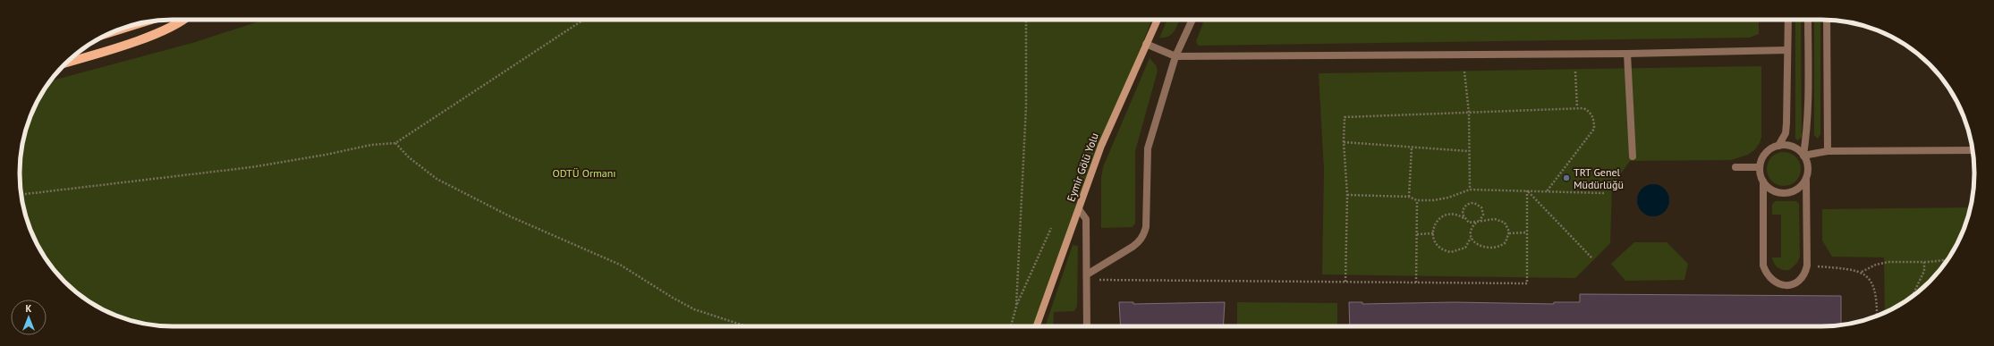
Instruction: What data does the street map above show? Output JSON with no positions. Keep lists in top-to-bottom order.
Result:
{
  "streets": {
    "street": ["Eymir Gölü Yolu"]
  },
  "parks": ["ODTÜ Ormanı"],
  "places": ["TRT Genel Müdürlüğü"],
  "north": "top"
}
